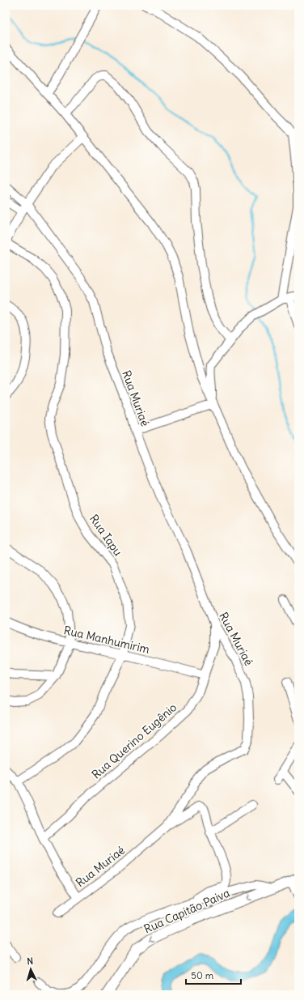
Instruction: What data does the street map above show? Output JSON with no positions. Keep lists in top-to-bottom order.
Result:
{
  "streets": {
    "main road": ["Rua Capitão Paiva"],
    "street": [
      "Rua Muriaé",
      "Rua Iapu",
      "Rua Manhumirim",
      "Rua Querino Eugênio"
    ]
  },
  "crossings": [
    ["Rua Muriaé", "Rua Iapu"],
    ["Rua Muriaé", "Rua Querino Eugênio"],
    ["Rua Iapu", "Rua Manhumirim"],
    ["Rua Manhumirim", "Rua Querino Eugênio"]
  ],
  "one_way": ["Rua Capitão Paiva"],
  "scale_bar": "50 m",
  "north": "top"
}
